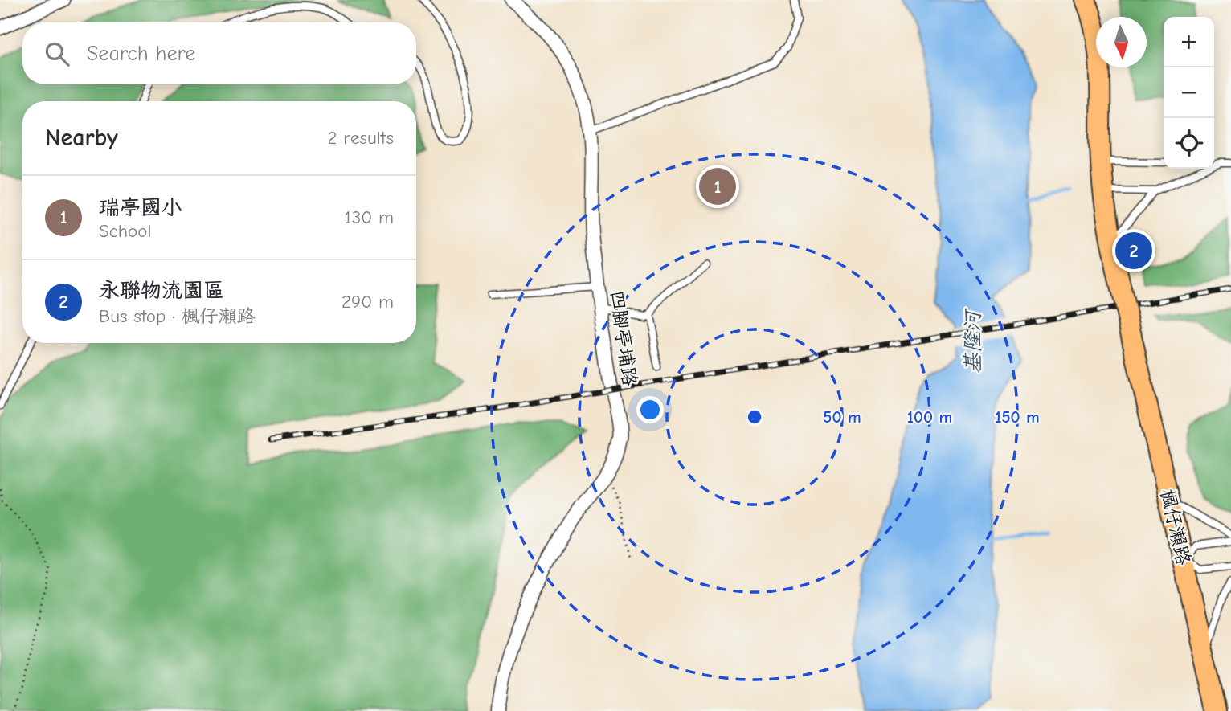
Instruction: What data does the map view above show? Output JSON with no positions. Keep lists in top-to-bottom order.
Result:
{
  "streets": {
    "main road": ["楓仔瀨路"],
    "street": ["四腳亭埔路"]
  },
  "water": ["基隆河"],
  "north": "bottom",
  "page": {
    "map_buttons": ["+", "−"],
    "search": "Search here",
    "heading": ["Nearby", "2 results"],
    "pins": ["1", "2"],
    "list": [
      {
        "mark": "1",
        "name": "瑞亭國小",
        "note": "School",
        "value": "130 m"
      },
      {
        "mark": "2",
        "name": "永聯物流園區",
        "note": "Bus stop · 楓仔瀨路",
        "value": "290 m"
      }
    ]
  },
  "rings": ["50 m", "100 m", "150 m"]
}
